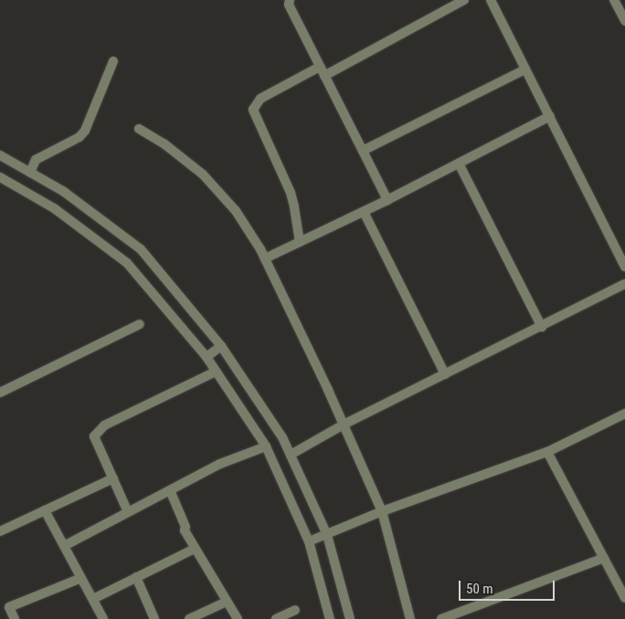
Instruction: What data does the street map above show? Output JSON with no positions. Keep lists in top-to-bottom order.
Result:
{
  "scale_bar": "50 m"
}
